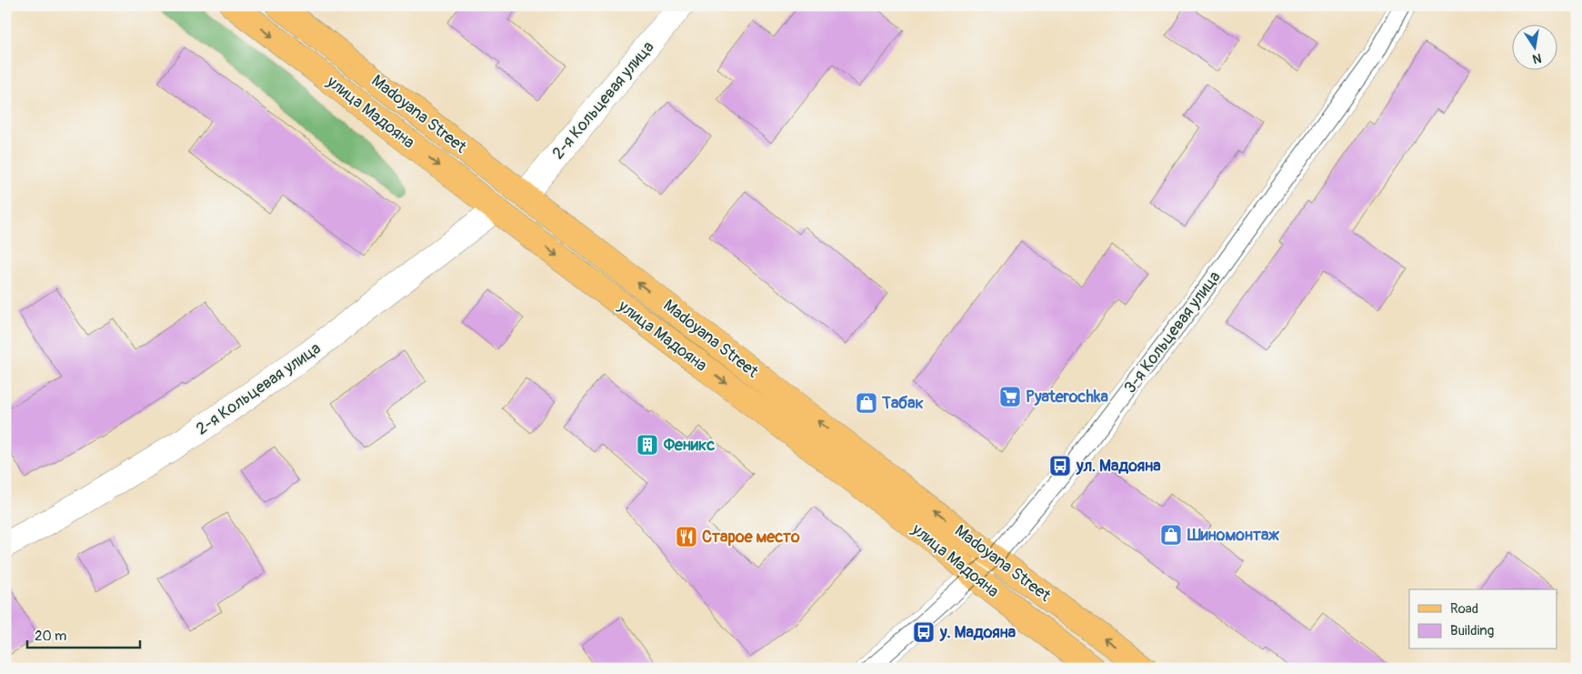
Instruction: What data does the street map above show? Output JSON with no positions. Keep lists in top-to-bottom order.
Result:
{
  "streets": {
    "main road": ["улица Мадояна", "Madoyana Street"],
    "street": ["2-я Кольцевая улица", "3-я Кольцевая улица"]
  },
  "crossings": [
    ["2-я Кольцевая улица", "улица Мадояна"],
    ["2-я Кольцевая улица", "Madoyana Street"],
    ["улица Мадояна", "3-я Кольцевая улица"],
    ["Madoyana Street", "3-я Кольцевая улица"]
  ],
  "one_way": ["улица Мадояна", "Madoyana Street"],
  "places": {
    "supermarket": ["Pyaterochka"],
    "shop": ["Табак", "Шиномонтаж"],
    "building": ["Феникс"],
    "bus stop": ["ул. Мадояна", "у. Мадояна"],
    "restaurant": ["Старое место"]
  },
  "legend": ["Road", "Building"],
  "scale_bar": "20 m",
  "north": "bottom"
}
